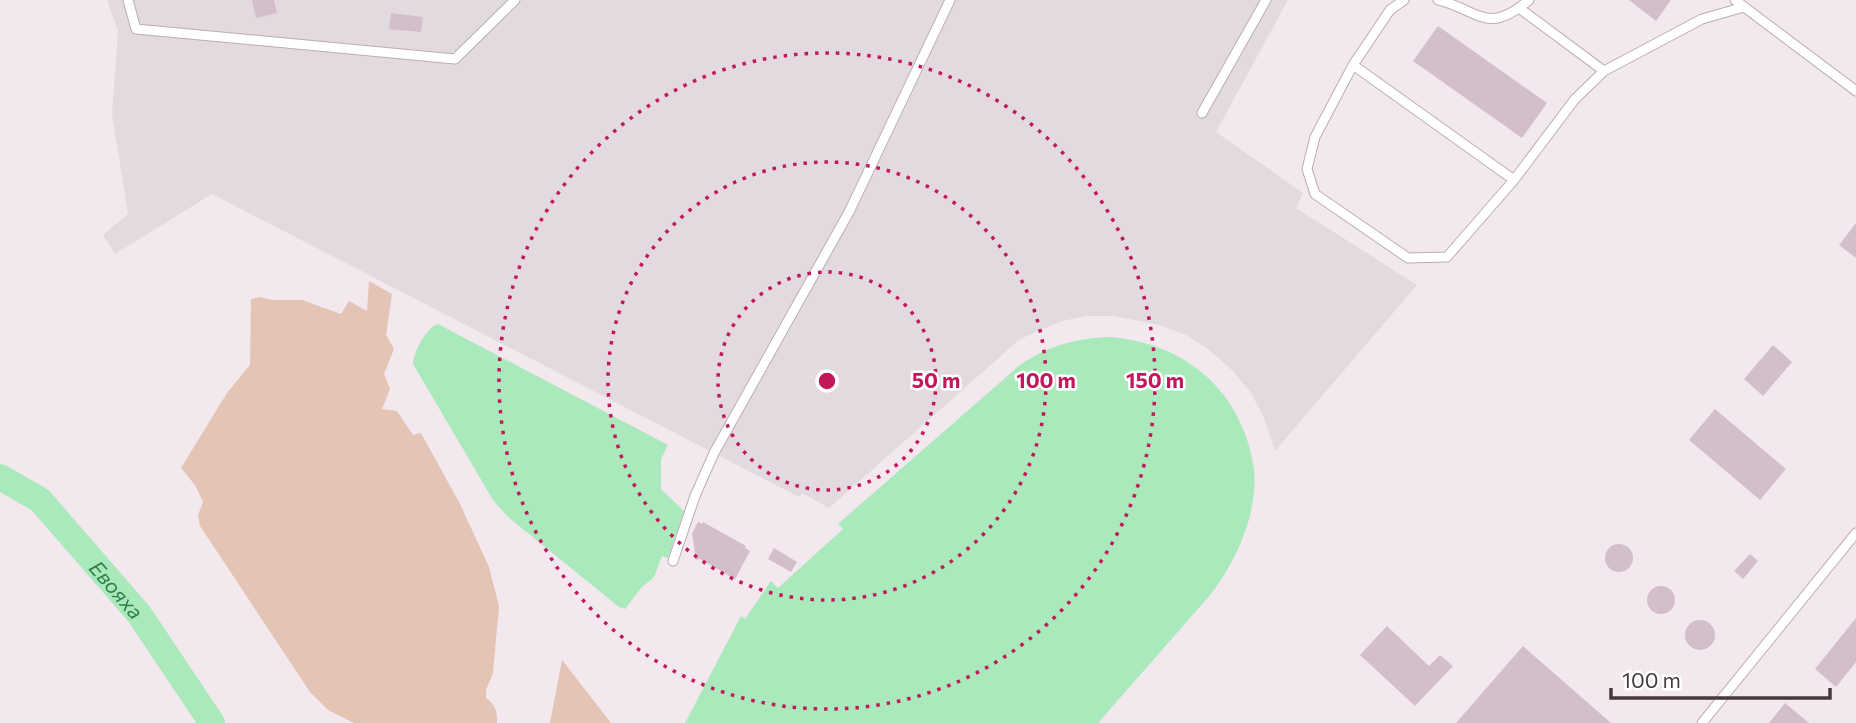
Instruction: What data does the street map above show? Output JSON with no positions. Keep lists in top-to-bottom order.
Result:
{
  "water": ["Евояха"],
  "scale_bar": "100 m",
  "rings": ["50 m", "100 m", "150 m"]
}
